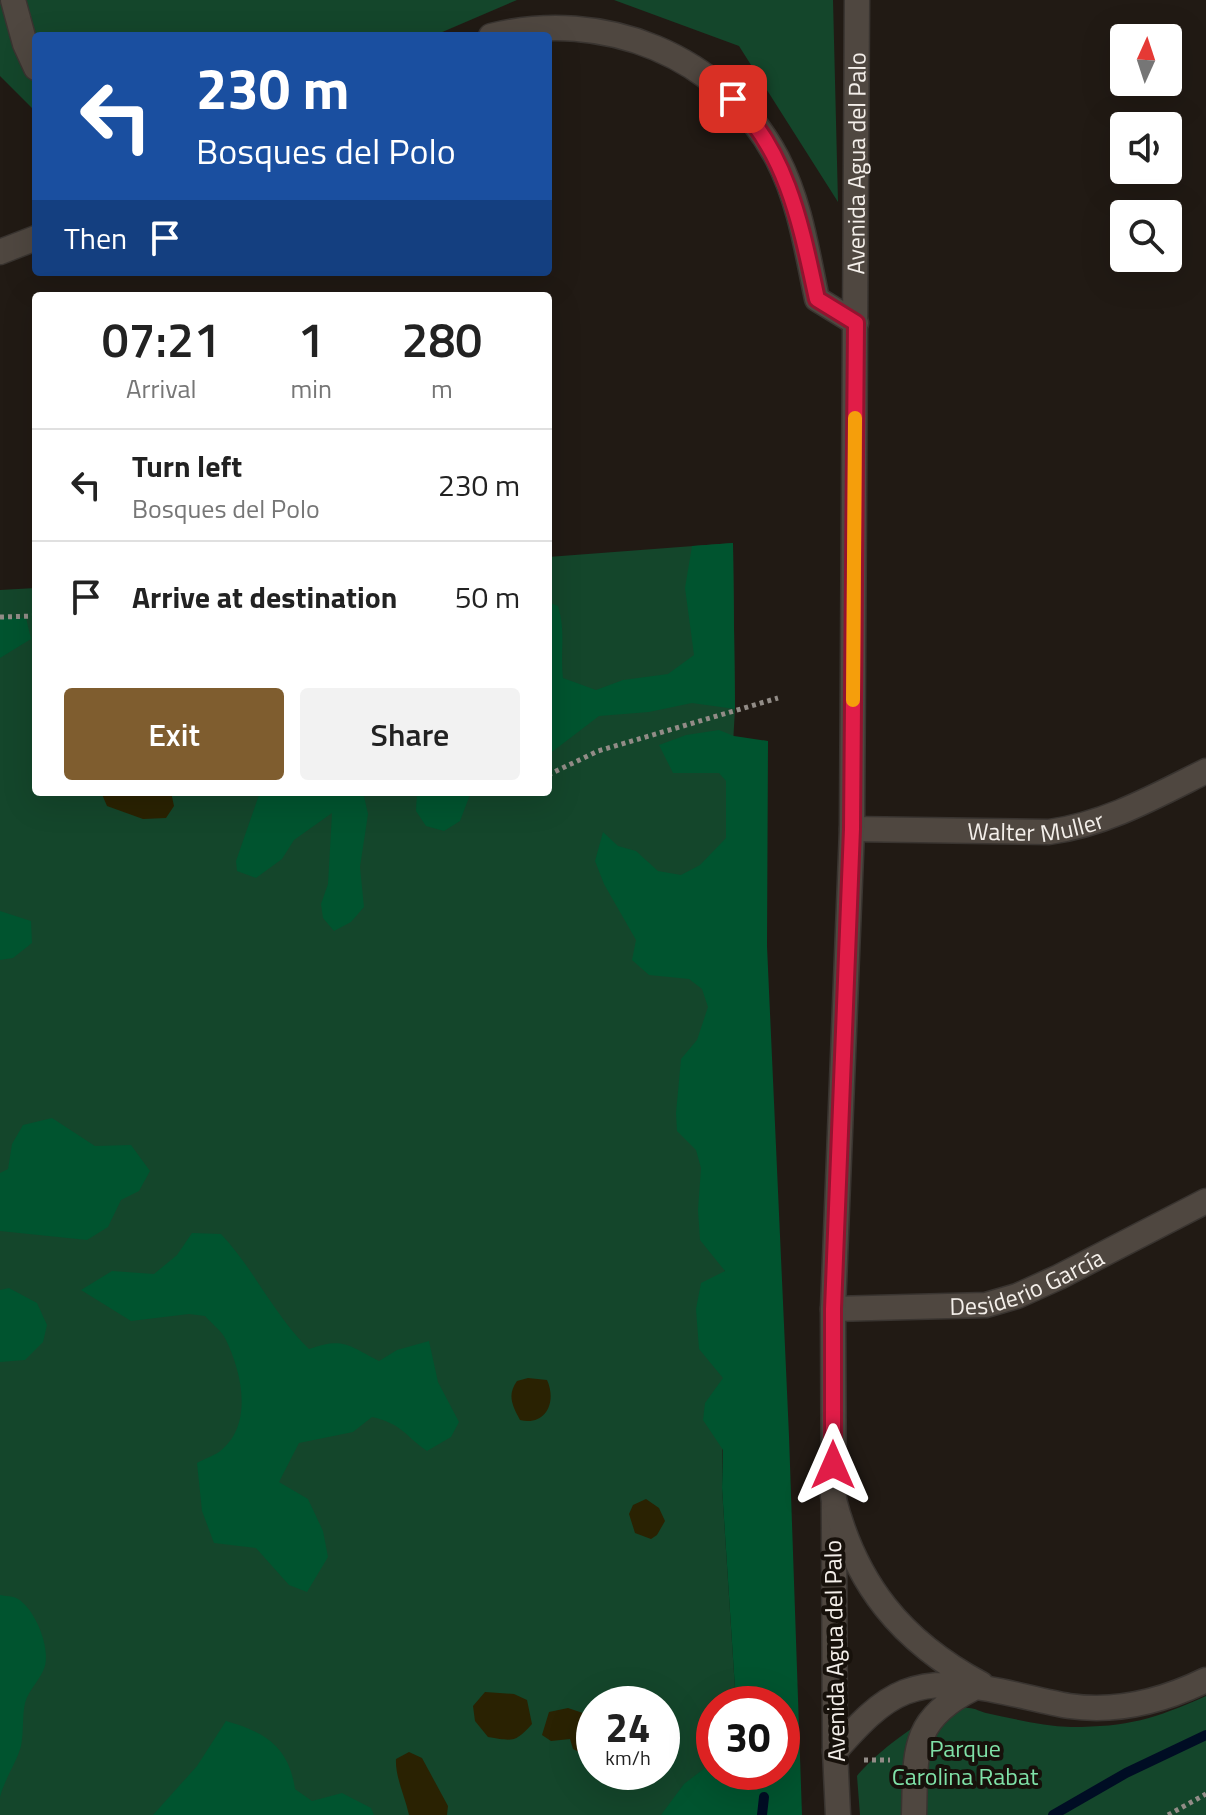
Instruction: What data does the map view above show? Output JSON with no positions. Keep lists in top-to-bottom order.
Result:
{
  "streets": {
    "street": ["Avenida Agua del Palo", "Walter Muller", "Desiderio García"]
  },
  "crossings": [
    ["Avenida Agua del Palo", "Walter Muller"],
    ["Avenida Agua del Palo", "Desiderio García"]
  ],
  "parks": ["Parque Carolina Rabat"],
  "north": "top",
  "page": {
    "turn": ["230 m", "Bosques del Polo"],
    "then": "Then",
    "eta": [
      "07:21",
      "Arrival",
      "1",
      "min",
      "280",
      "m"
    ],
    "list": [
      {
        "name": "Turn left",
        "note": "Bosques del Polo",
        "value": "230 m"
      },
      {
        "name": "Arrive at destination",
        "value": "50 m"
      }
    ],
    "buttons": ["Exit", "Share"],
    "speed": "24 km/h",
    "limit": "30"
  }
}
